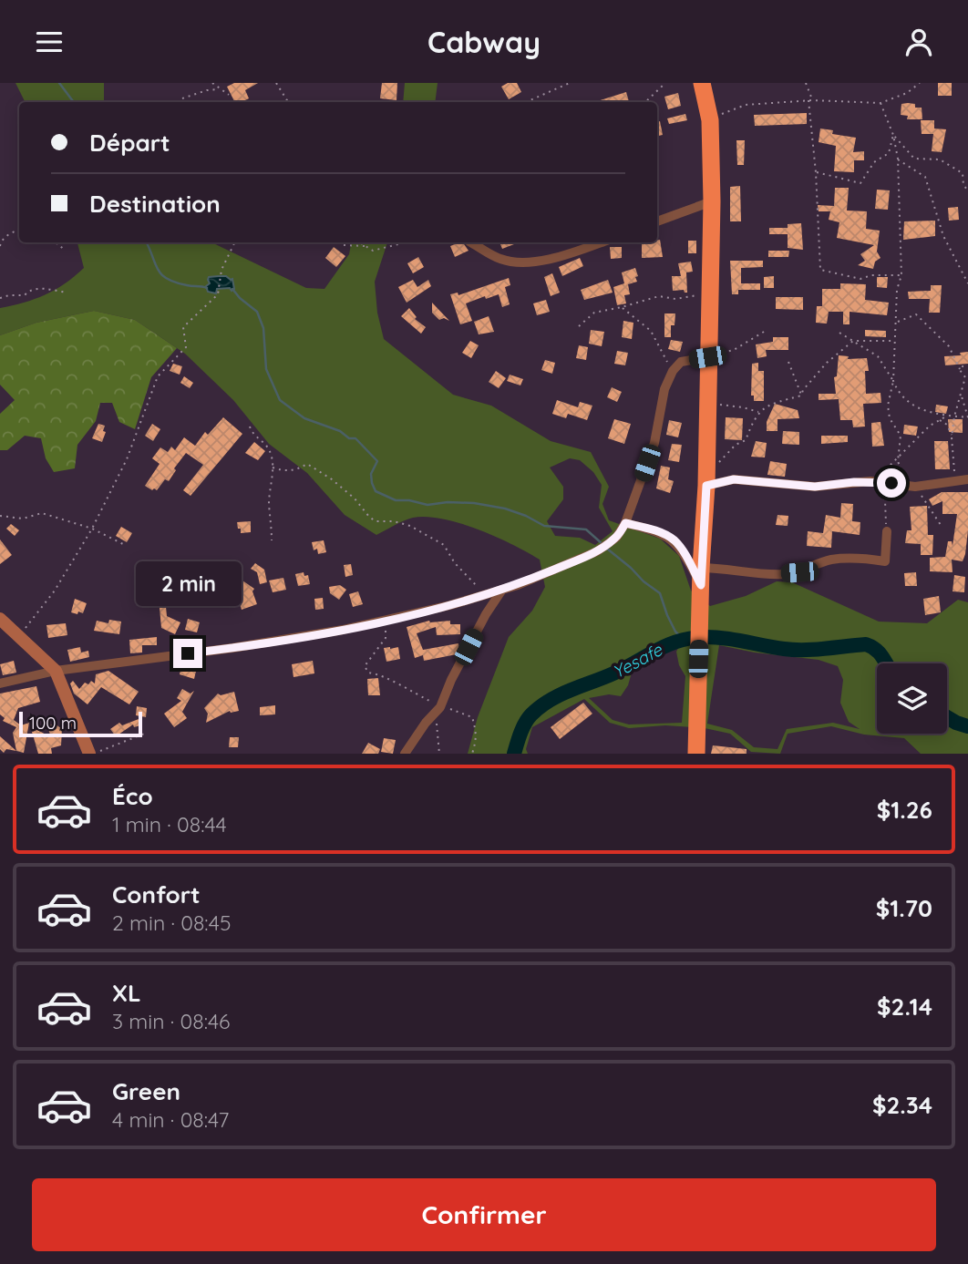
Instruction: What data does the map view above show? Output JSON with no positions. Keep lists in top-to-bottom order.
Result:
{
  "water": ["Yesafe"],
  "scale_bar": "100 m",
  "page": {
    "header": "Cabway",
    "banner": ["Départ", "Destination"],
    "bubble": "2 min",
    "scale": "100 m",
    "list": [
      {
        "name": "Éco",
        "note": "1 min · 08:44",
        "value": "$1.26"
      },
      {
        "name": "Confort",
        "note": "2 min · 08:45",
        "value": "$1.70"
      },
      {
        "name": "XL",
        "note": "3 min · 08:46",
        "value": "$2.14"
      },
      {
        "name": "Green",
        "note": "4 min · 08:47",
        "value": "$2.34"
      }
    ],
    "buttons": "Confirmer"
  }
}
